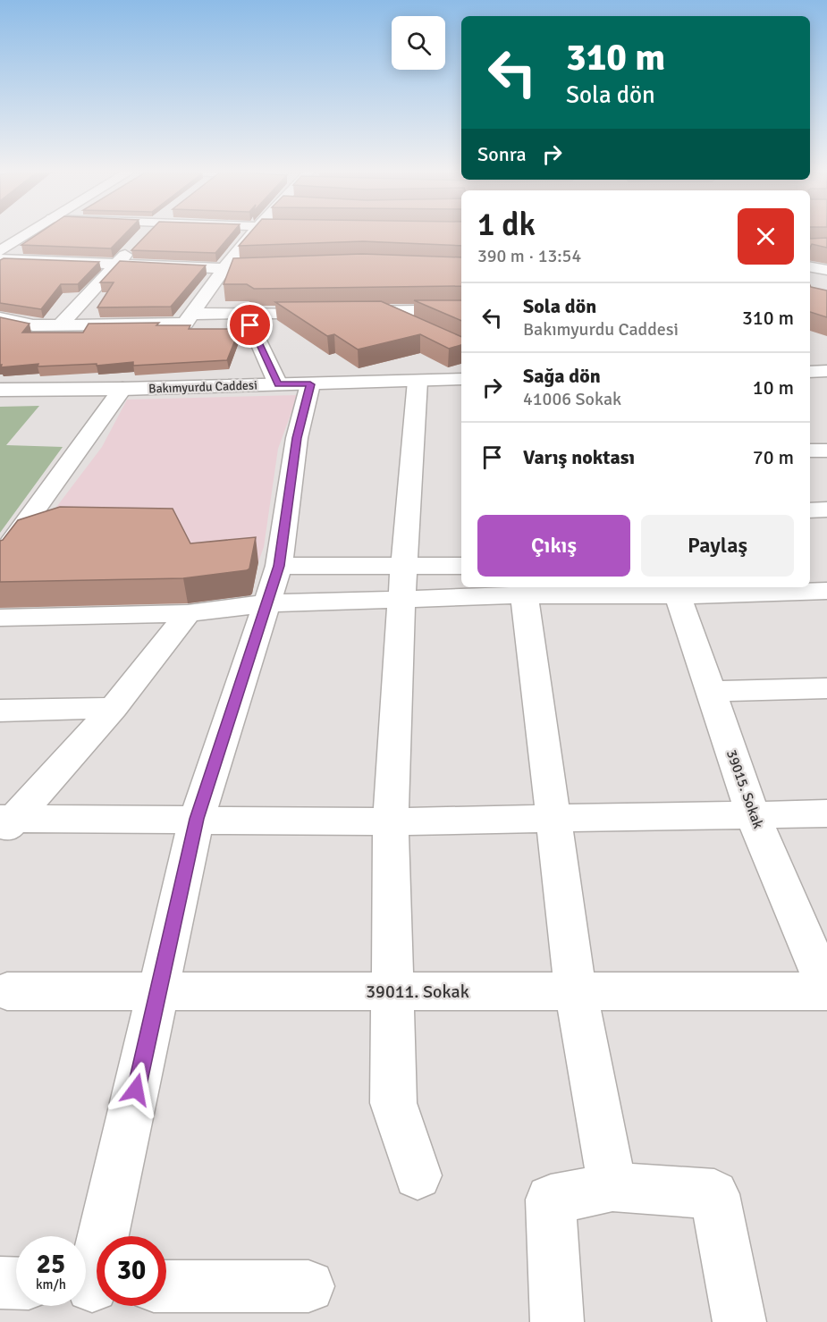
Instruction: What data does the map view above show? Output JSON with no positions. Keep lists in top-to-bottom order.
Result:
{
  "streets": {
    "street": ["Bakımyurdu Caddesi", "39015. Sokak", "39011. Sokak"]
  },
  "crossings": [
    ["39015. Sokak", "39011. Sokak"]
  ],
  "page": {
    "turn": ["310 m", "Sola dön"],
    "then": "Sonra",
    "heading": ["1 dk", "390 m · 13:54"],
    "list": [
      {
        "name": "Sola dön",
        "note": "Bakımyurdu Caddesi",
        "value": "310 m"
      },
      {
        "name": "Sağa dön",
        "note": "41006 Sokak",
        "value": "10 m"
      },
      {
        "name": "Varış noktası",
        "value": "70 m"
      }
    ],
    "buttons": ["Çıkış", "Paylaş"],
    "speed": "25 km/h",
    "limit": "30"
  }
}
